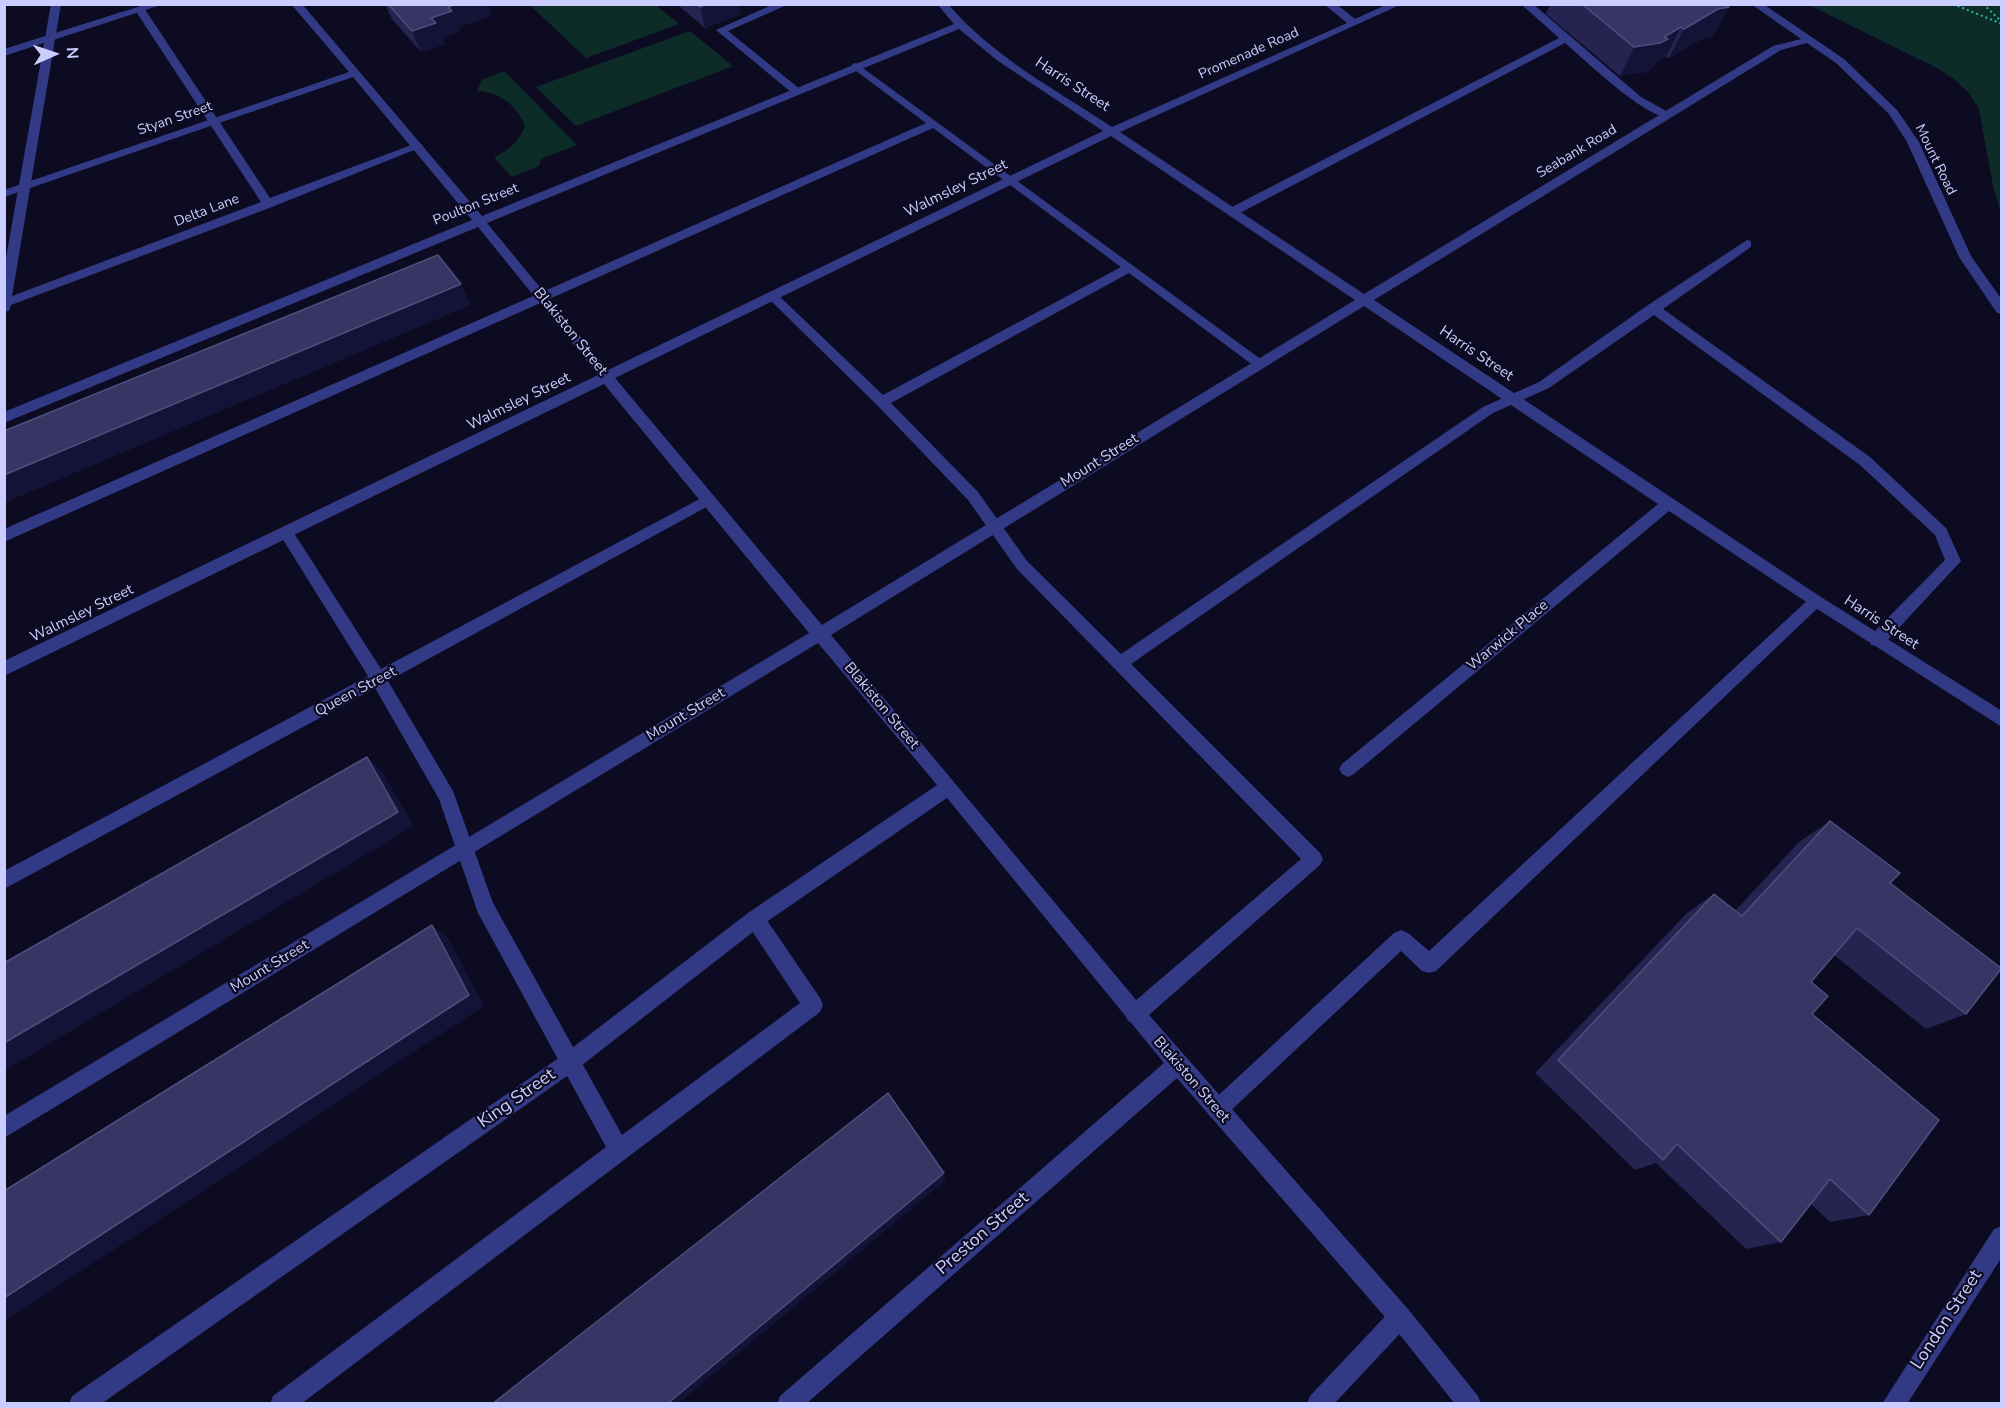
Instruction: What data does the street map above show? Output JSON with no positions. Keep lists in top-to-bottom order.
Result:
{
  "streets": {
    "street": [
      "Promenade Road",
      "Harris Street",
      "Styan Street",
      "Seabank Road",
      "Mount Road",
      "Walmsley Street",
      "Poulton Street",
      "Delta Lane",
      "Blakiston Street",
      "Mount Street",
      "Warwick Place",
      "Queen Street",
      "King Street",
      "Preston Street",
      "London Street"
    ]
  },
  "crossings": [
    ["Promenade Road", "Harris Street"],
    ["Promenade Road", "Walmsley Street"],
    ["Harris Street", "Seabank Road"],
    ["Harris Street", "Walmsley Street"],
    ["Harris Street", "Poulton Street"],
    ["Harris Street", "Mount Street"],
    ["Harris Street", "Warwick Place"],
    ["Styan Street", "Blakiston Street"],
    ["Seabank Road", "Mount Road"],
    ["Seabank Road", "Mount Street"],
    ["Walmsley Street", "Blakiston Street"],
    ["Poulton Street", "Blakiston Street"],
    ["Delta Lane", "Blakiston Street"],
    ["Blakiston Street", "Mount Street"],
    ["Blakiston Street", "Queen Street"],
    ["Blakiston Street", "King Street"],
    ["Blakiston Street", "Preston Street"]
  ],
  "north": "right"
}
